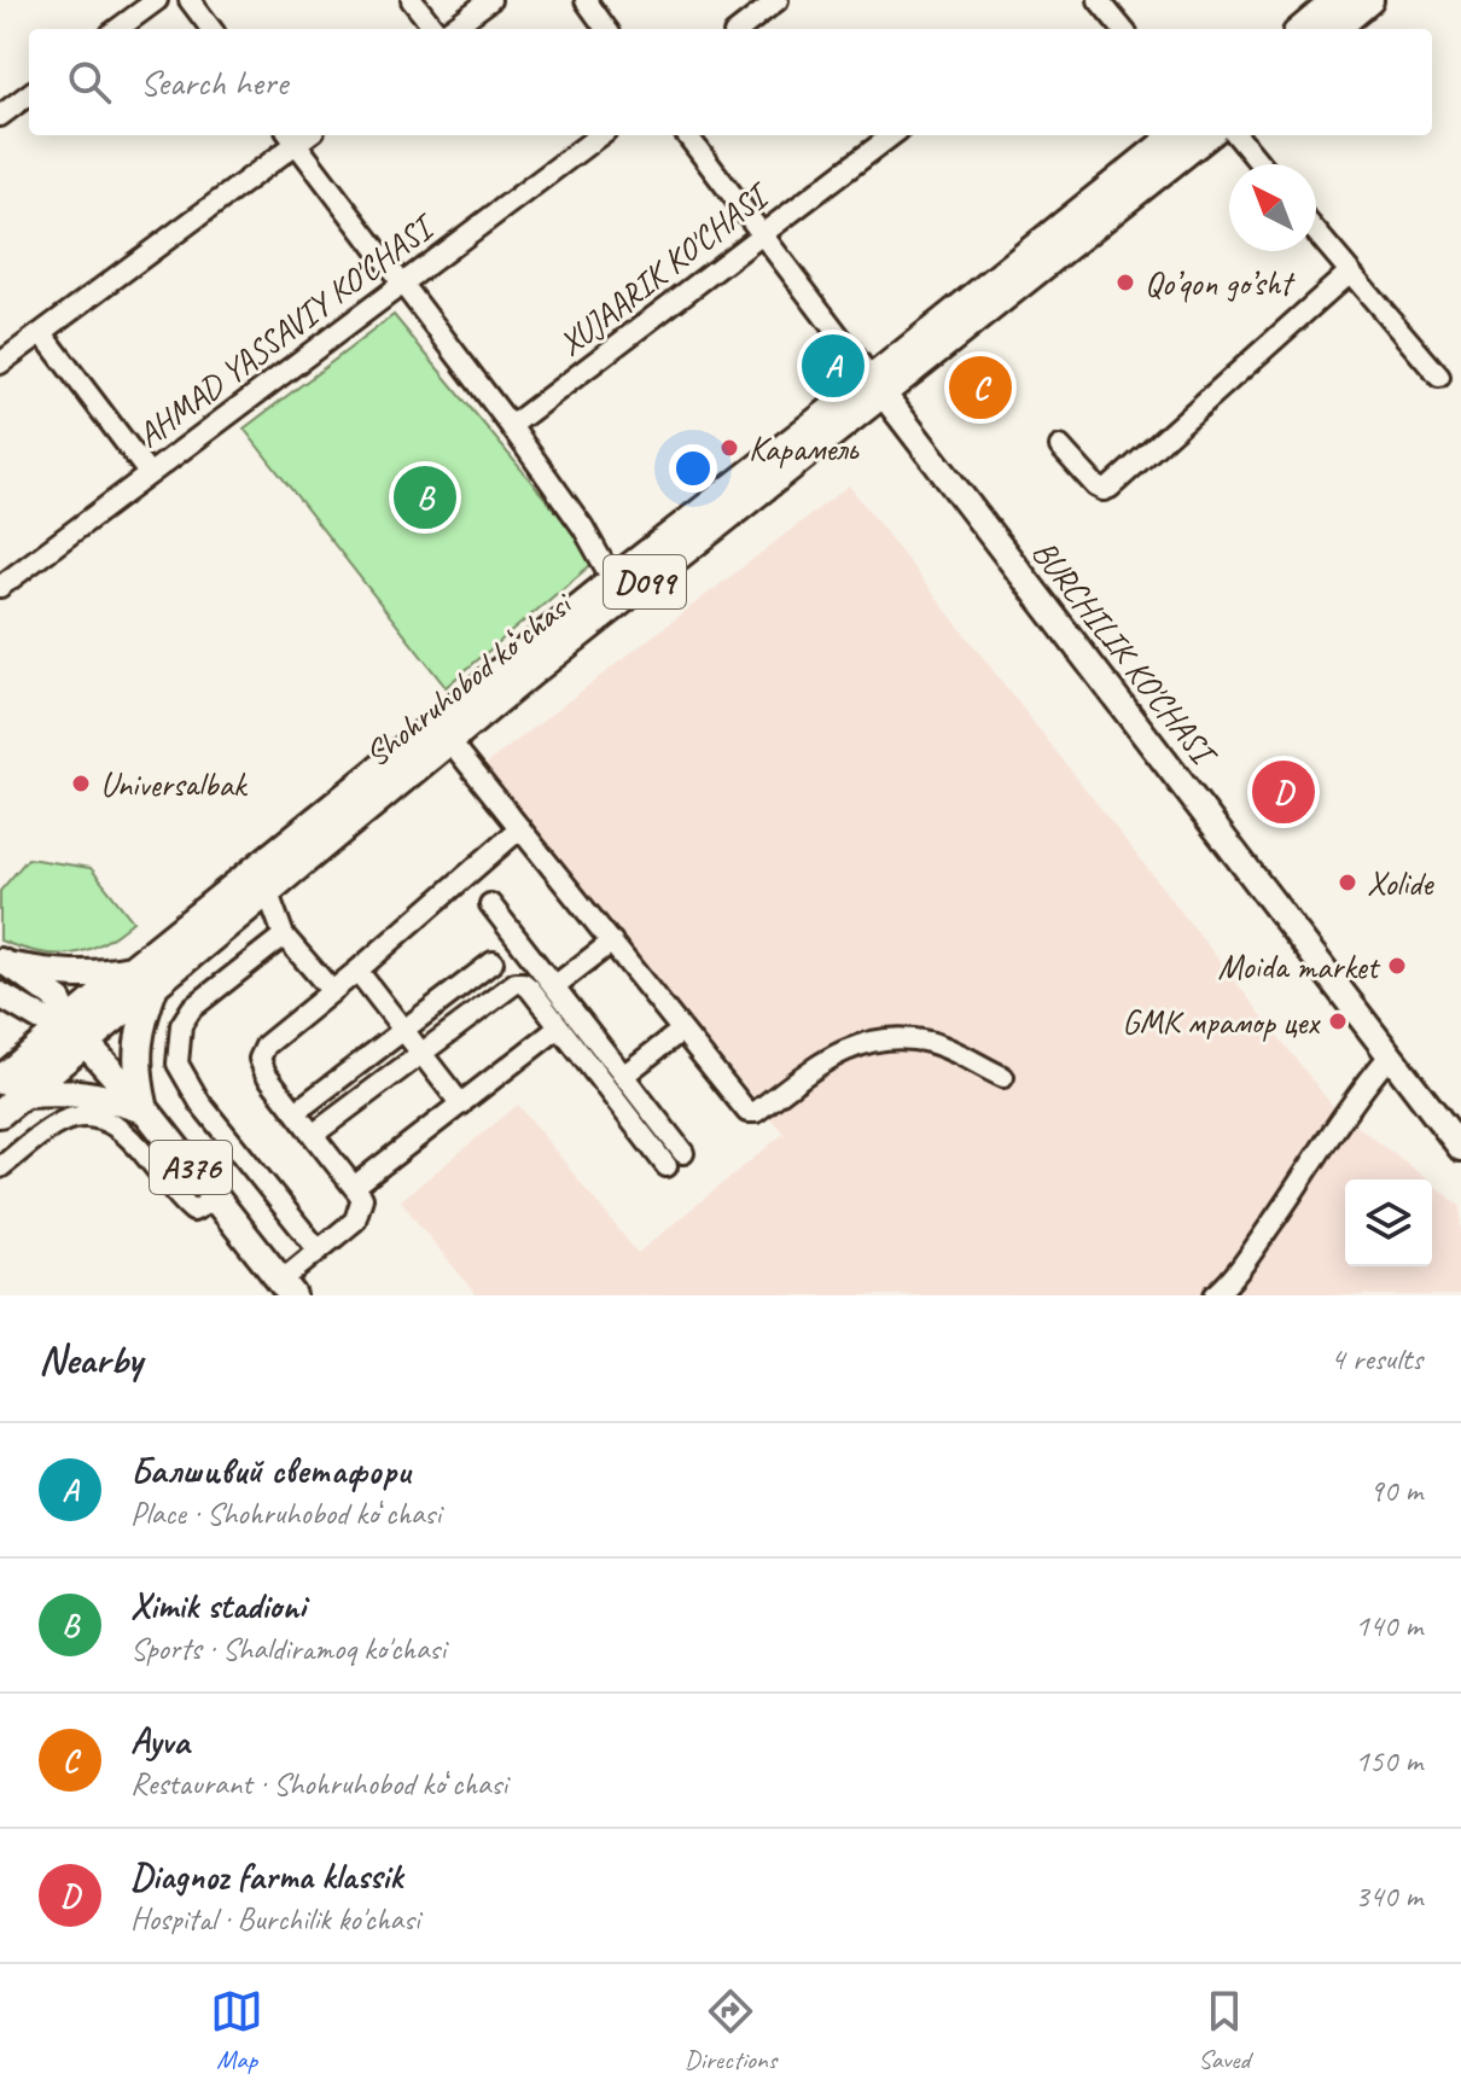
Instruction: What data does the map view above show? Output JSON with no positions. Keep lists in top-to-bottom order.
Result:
{
  "streets": {
    "highway": ["D099", "Shohruhobod koʻchasi", "A376"],
    "main road": ["BURCHILIK KO'CHASI"],
    "street": ["XUJAARIK KO'CHASI", "AHMAD YASSAVIY KO'CHASI"]
  },
  "crossings": [
    ["BURCHILIK KO'CHASI", "Shohruhobod koʻchasi"],
    ["Shohruhobod koʻchasi", "A376"]
  ],
  "places": [
    "Qo’qon go’sht",
    "Карамель",
    "Universalbak",
    "Xolide",
    "Moida market",
    "GMK мрамор цех"
  ],
  "north": "top left",
  "page": {
    "search": "Search here",
    "pins": [
      "A",
      "C",
      "B",
      "D"
    ],
    "heading": ["Nearby", "4 results"],
    "list": [
      {
        "mark": "A",
        "name": "Балшивий светафори",
        "note": "Place · Shohruhobod koʻchasi",
        "value": "90 m"
      },
      {
        "mark": "B",
        "name": "Ximik stadioni",
        "note": "Sports · Shaldiramoq ko'chasi",
        "value": "140 m"
      },
      {
        "mark": "C",
        "name": "Ayva",
        "note": "Restaurant · Shohruhobod koʻchasi",
        "value": "150 m"
      },
      {
        "mark": "D",
        "name": "Diagnoz farma klassik",
        "note": "Hospital · Burchilik ko'chasi",
        "value": "340 m"
      }
    ],
    "nav": ["Map", "Directions", "Saved"]
  }
}
